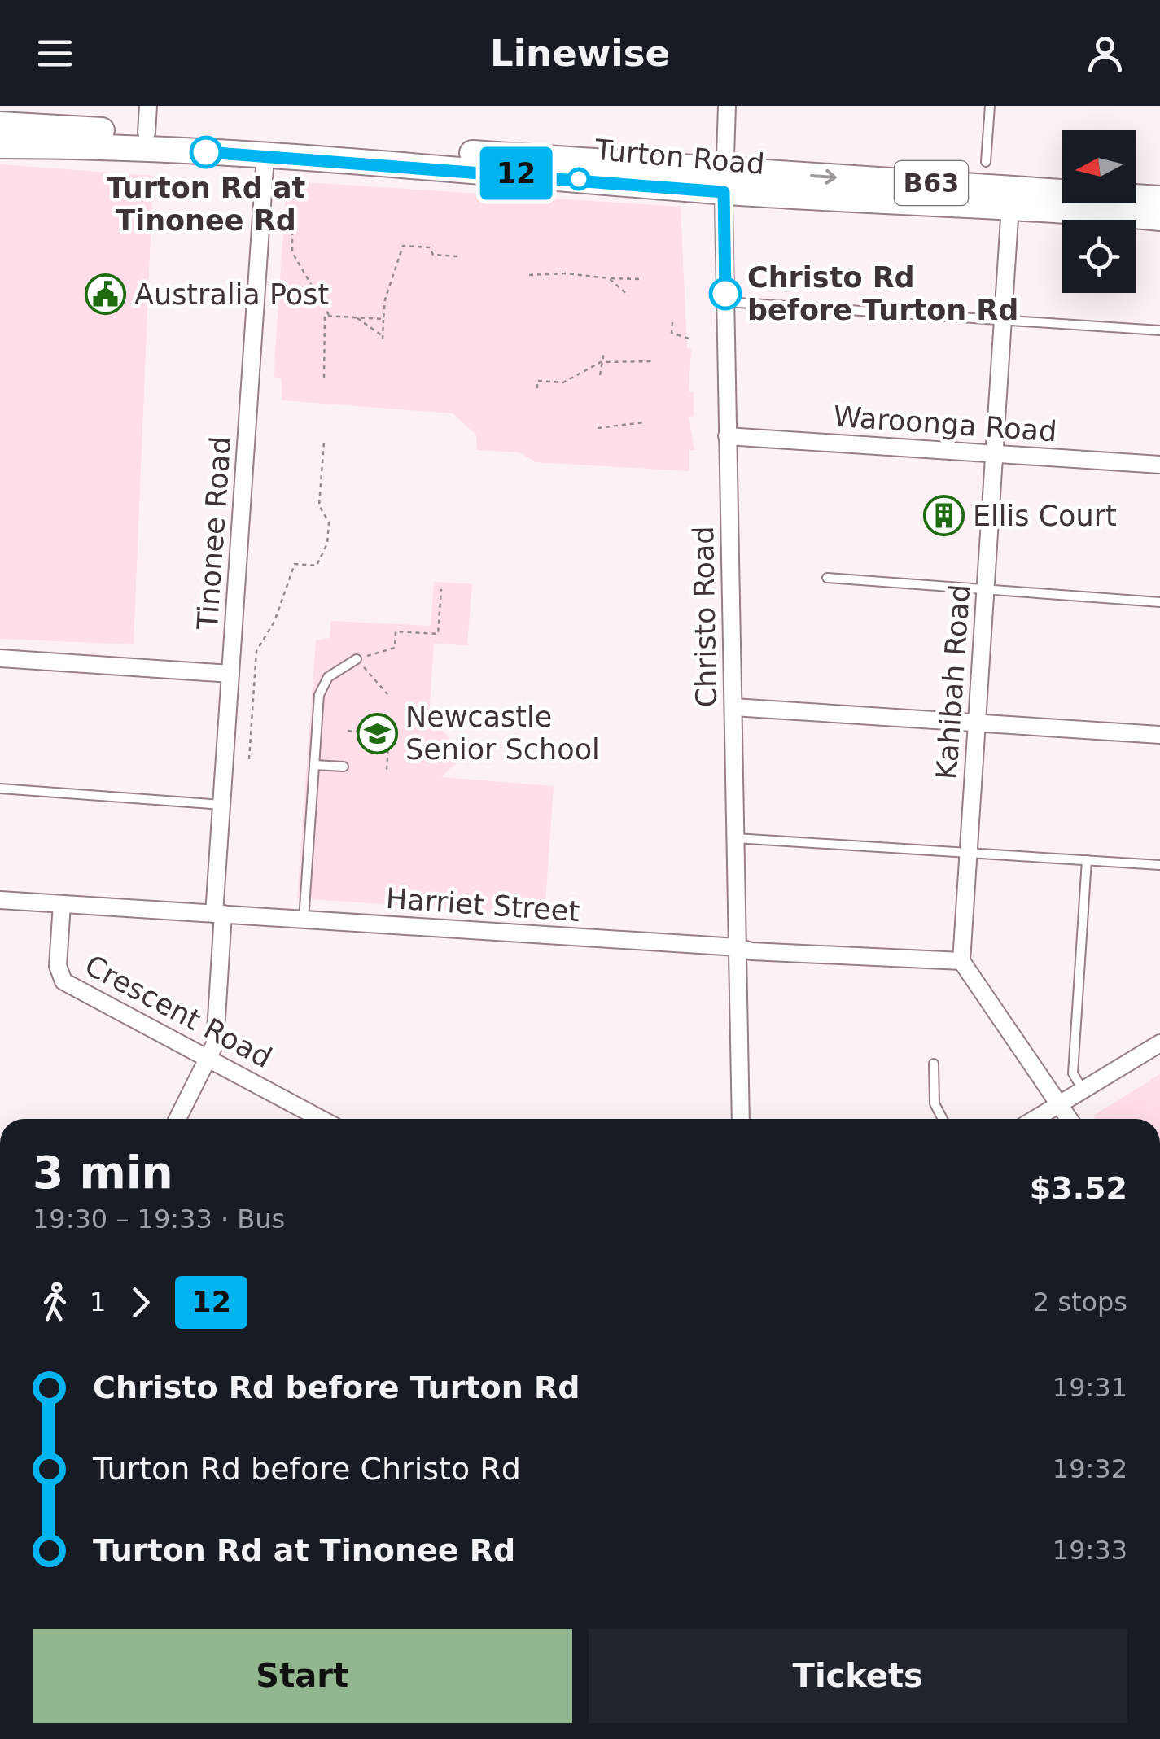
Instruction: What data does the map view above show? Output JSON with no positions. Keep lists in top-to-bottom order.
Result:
{
  "streets": {
    "main road": ["Turton Road", "B63"],
    "street": [
      "Waroonga Road",
      "Tinonee Road",
      "Christo Road",
      "Kahibah Road",
      "Harriet Street",
      "Crescent Road"
    ]
  },
  "crossings": [
    ["Turton Road", "Tinonee Road"],
    ["Turton Road", "Christo Road"],
    ["Turton Road", "Kahibah Road"],
    ["Waroonga Road", "Christo Road"],
    ["Waroonga Road", "Kahibah Road"],
    ["Tinonee Road", "Harriet Street"],
    ["Tinonee Road", "Crescent Road"],
    ["Christo Road", "Harriet Street"],
    ["Kahibah Road", "Harriet Street"],
    ["Harriet Street", "Crescent Road"]
  ],
  "places": {
    "other": ["Turton Rd at Tinonee Rd", "Christo Rd before Turton Rd"],
    "public building": ["Australia Post"],
    "building": ["Ellis Court"],
    "school or university": ["Newcastle Senior School"]
  },
  "lines": ["bus line 12"],
  "north": "left",
  "page": {
    "header": "Linewise",
    "on_map": "12",
    "heading": ["3 min", "19:30 – 19:33 · Bus", "$3.52"],
    "legs": ["1", "12", "2 stops"],
    "list": [
      {
        "name": "Christo Rd before Turton Rd",
        "value": "19:31"
      },
      {
        "name": "Turton Rd before Christo Rd",
        "value": "19:32"
      },
      {
        "name": "Turton Rd at Tinonee Rd",
        "value": "19:33"
      }
    ],
    "buttons": ["Start", "Tickets"]
  }
}
